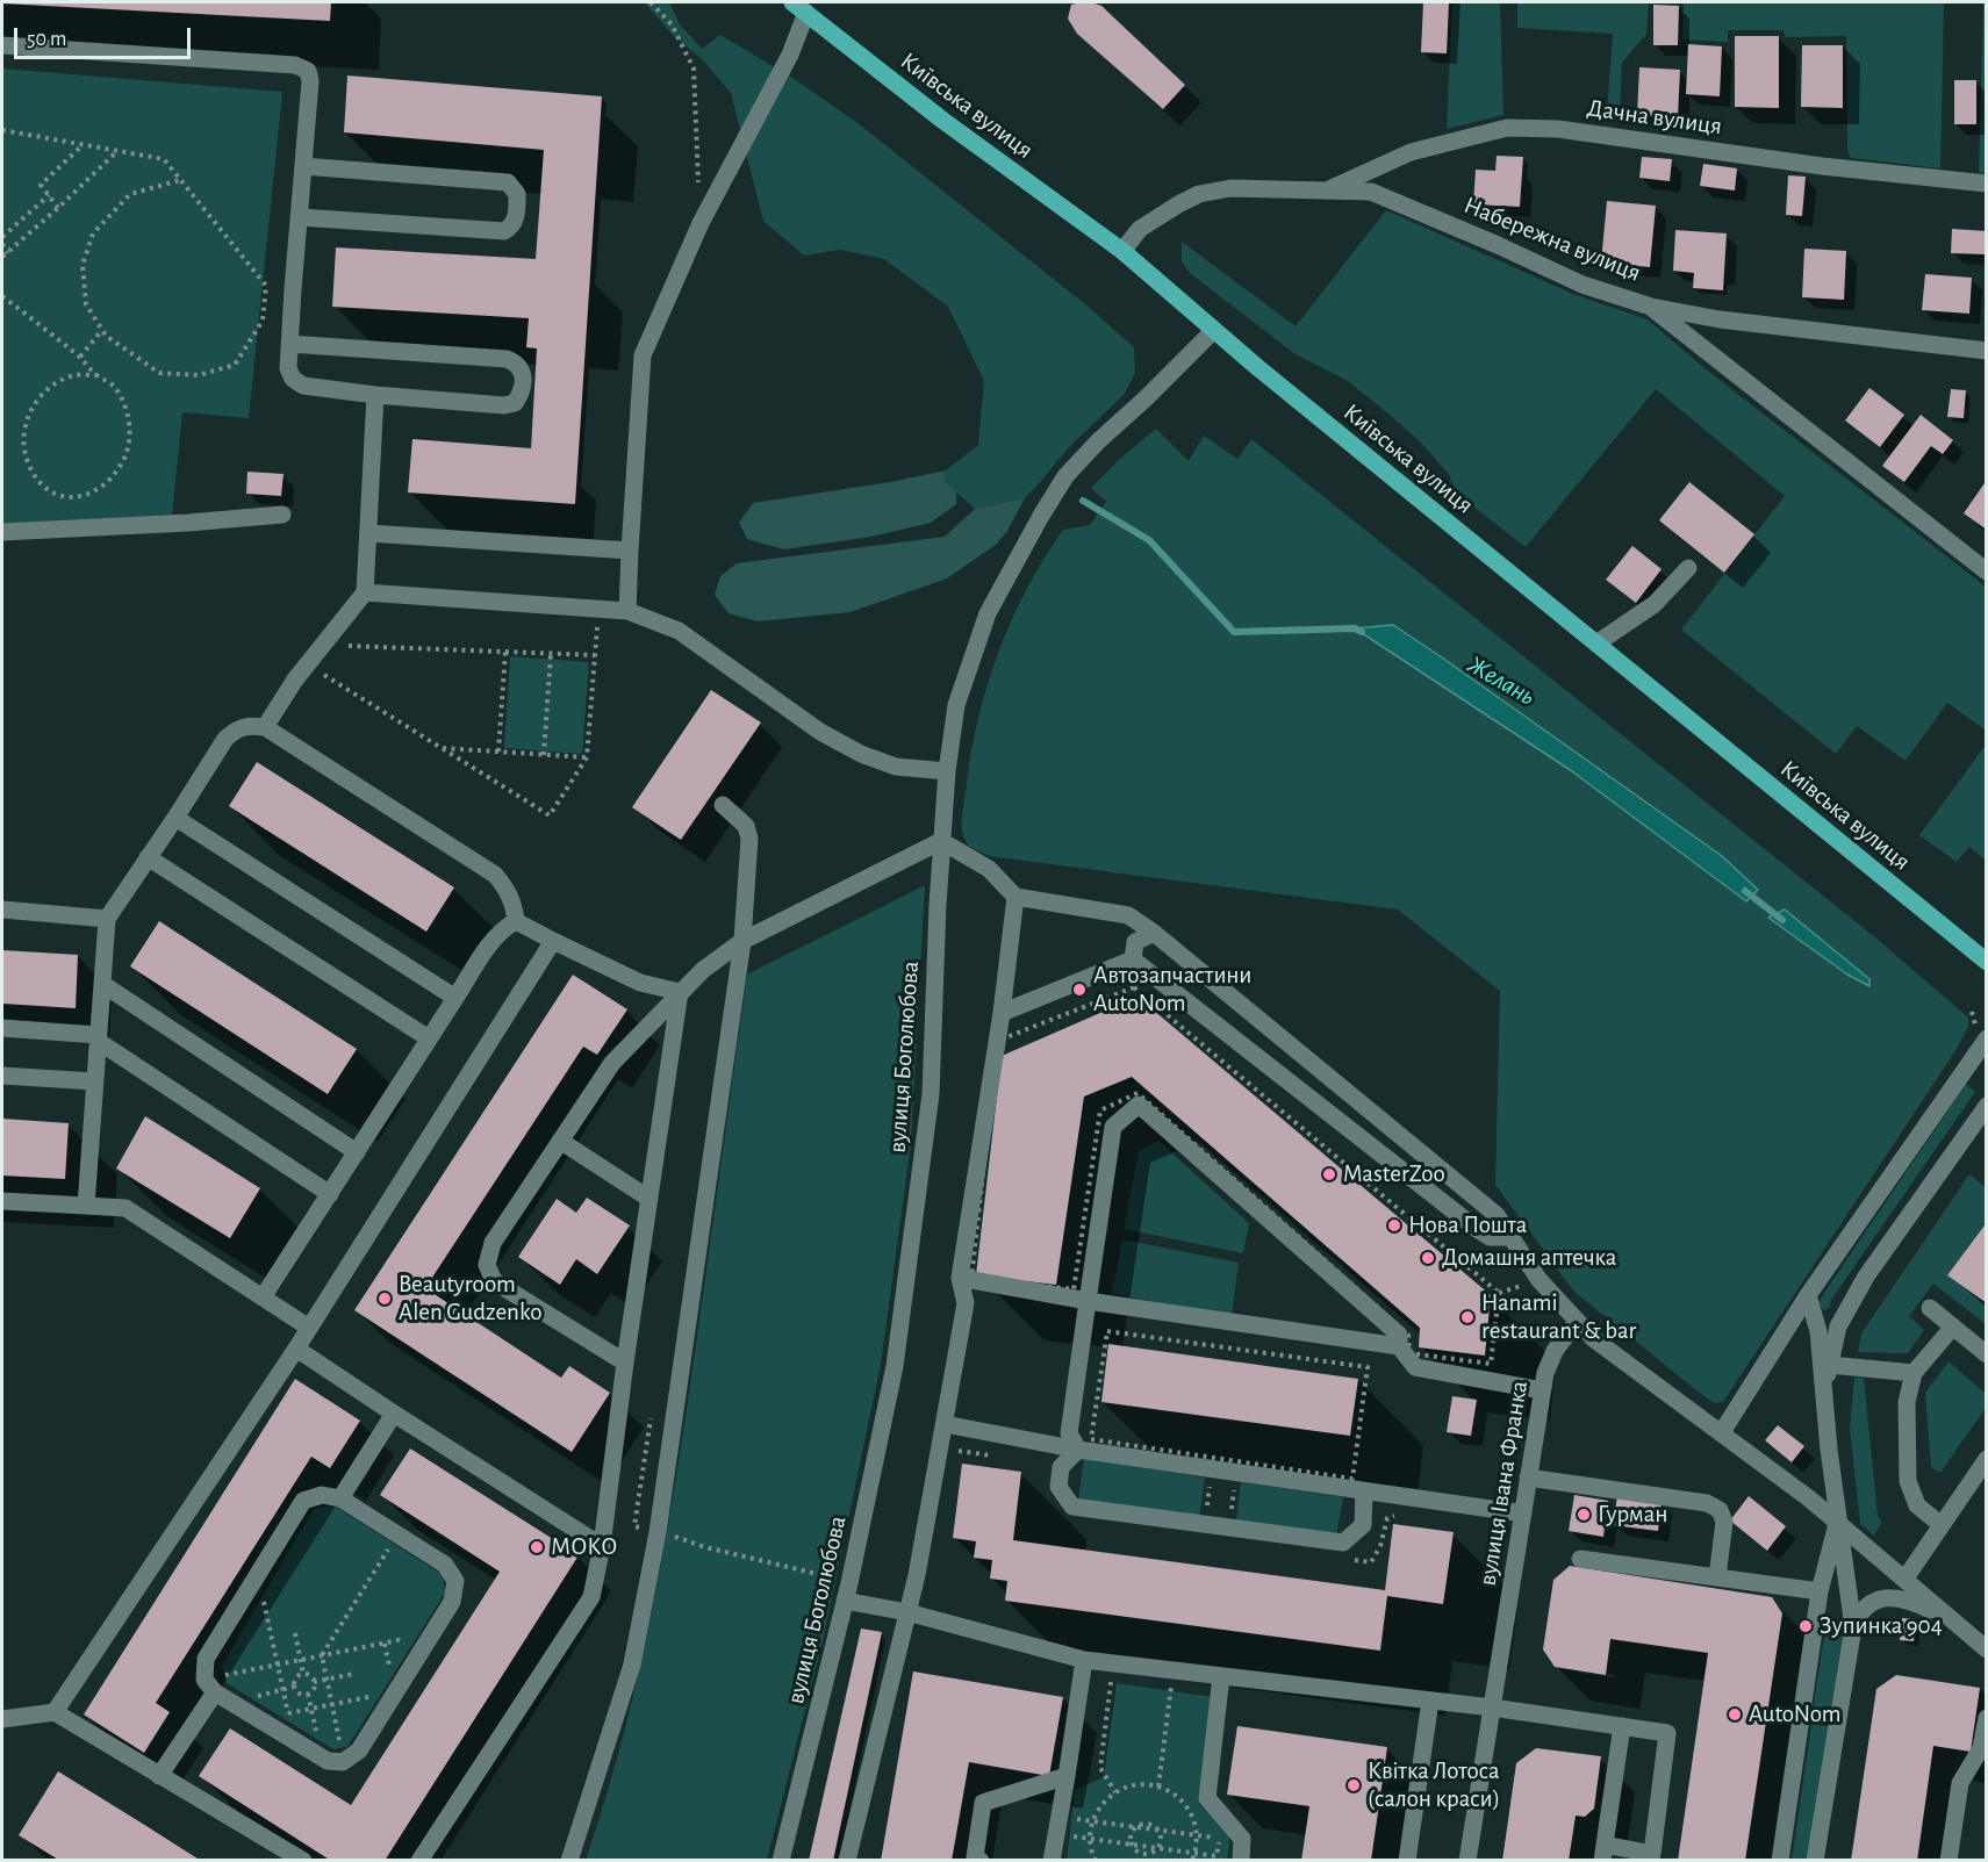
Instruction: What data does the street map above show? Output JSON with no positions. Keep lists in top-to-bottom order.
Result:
{
  "streets": {
    "main road": ["Київська вулиця"],
    "street": [
      "Дачна вулиця",
      "Набережна вулиця",
      "вулиця Боголюбова",
      "вулиця Івана Франка"
    ]
  },
  "crossings": [
    ["Київська вулиця", "Набережна вулиця"],
    ["Київська вулиця", "вулиця Боголюбова"],
    ["Дачна вулиця", "Набережна вулиця"]
  ],
  "water": ["Желань"],
  "places": [
    "Автозапчастини AutoNom",
    "MasterZoo",
    "Нова Пошта",
    "Домашня аптечка",
    "Beautyroom Alen Gudzenko",
    "Hanami restaurant & bar",
    "Гурман",
    "МОКО",
    "Зупинка 904",
    "AutoNom",
    "Квітка Лотоса (салон краси)"
  ],
  "scale_bar": "50 m"
}
